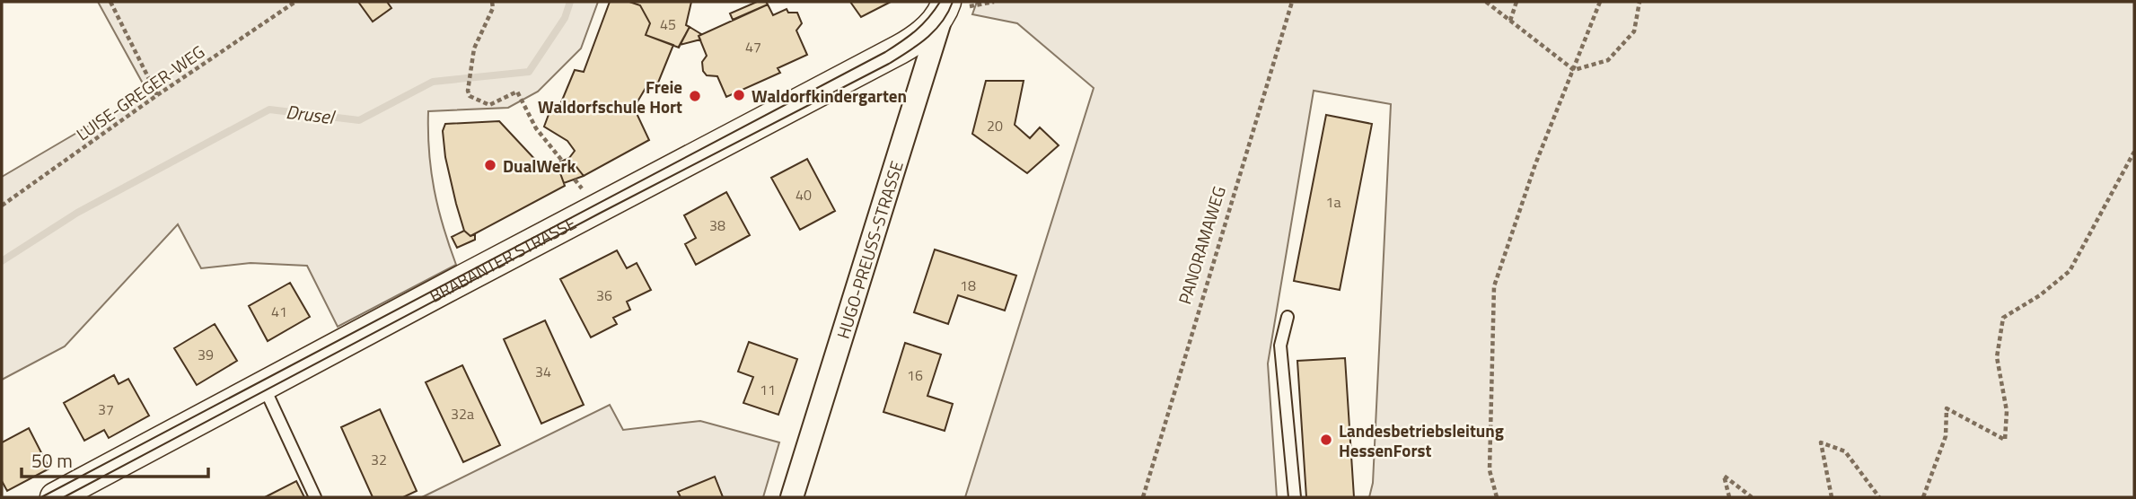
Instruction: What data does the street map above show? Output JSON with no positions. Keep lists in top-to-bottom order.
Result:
{
  "streets": {
    "street": ["HUGO-PREUSS-STRASSE", "BRABANTER STRASSE"],
    "path": ["LUISE-GREGER-WEG", "PANORAMAWEG"]
  },
  "crossings": [
    ["HUGO-PREUSS-STRASSE", "BRABANTER STRASSE"]
  ],
  "water": ["Drusel"],
  "places": [
    "Waldorfkindergarten",
    "Freie Waldorfschule Hort",
    "DualWerk",
    "Landesbetriebsleitung HessenForst"
  ],
  "house_numbers": [
    "45",
    "47",
    "20",
    "40",
    "1a",
    "38",
    "18",
    "36",
    "41",
    "39",
    "34",
    "16",
    "11",
    "37",
    "32a",
    "32"
  ],
  "scale_bar": "50 m"
}
